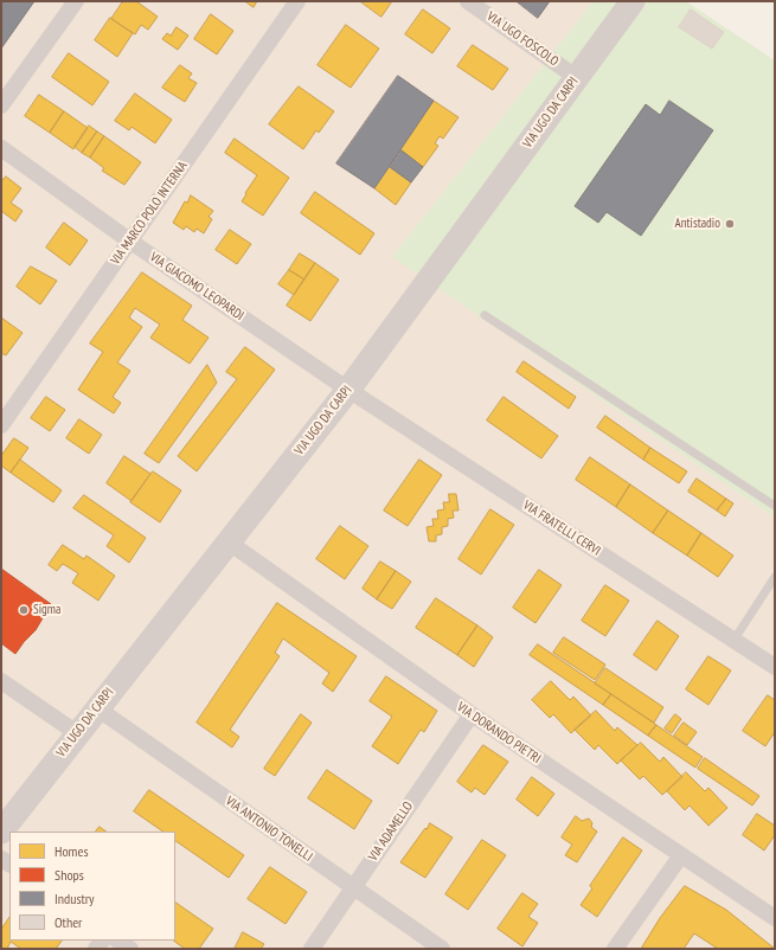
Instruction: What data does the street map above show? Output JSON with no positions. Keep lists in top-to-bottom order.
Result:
{
  "streets": {
    "street": [
      "VIA UGO FOSCOLO",
      "VIA UGO DA CARPI",
      "VIA MARCO POLO INTERNA",
      "VIA GIACOMO LEOPARDI",
      "VIA FRATELLI CERVI",
      "VIA DORANDO PIETRI",
      "VIA ANTONIO TONELLI",
      "VIA ADAMELLO"
    ]
  },
  "crossings": [
    ["VIA UGO FOSCOLO", "VIA UGO DA CARPI"],
    ["VIA UGO DA CARPI", "VIA GIACOMO LEOPARDI"],
    ["VIA UGO DA CARPI", "VIA FRATELLI CERVI"],
    ["VIA UGO DA CARPI", "VIA DORANDO PIETRI"],
    ["VIA UGO DA CARPI", "VIA ANTONIO TONELLI"],
    ["VIA MARCO POLO INTERNA", "VIA GIACOMO LEOPARDI"],
    ["VIA GIACOMO LEOPARDI", "VIA FRATELLI CERVI"],
    ["VIA DORANDO PIETRI", "VIA ADAMELLO"],
    ["VIA ANTONIO TONELLI", "VIA ADAMELLO"]
  ],
  "places": ["Antistadio", "Sigma"],
  "legend": [
    "Homes",
    "Shops",
    "Industry",
    "Other"
  ]
}
